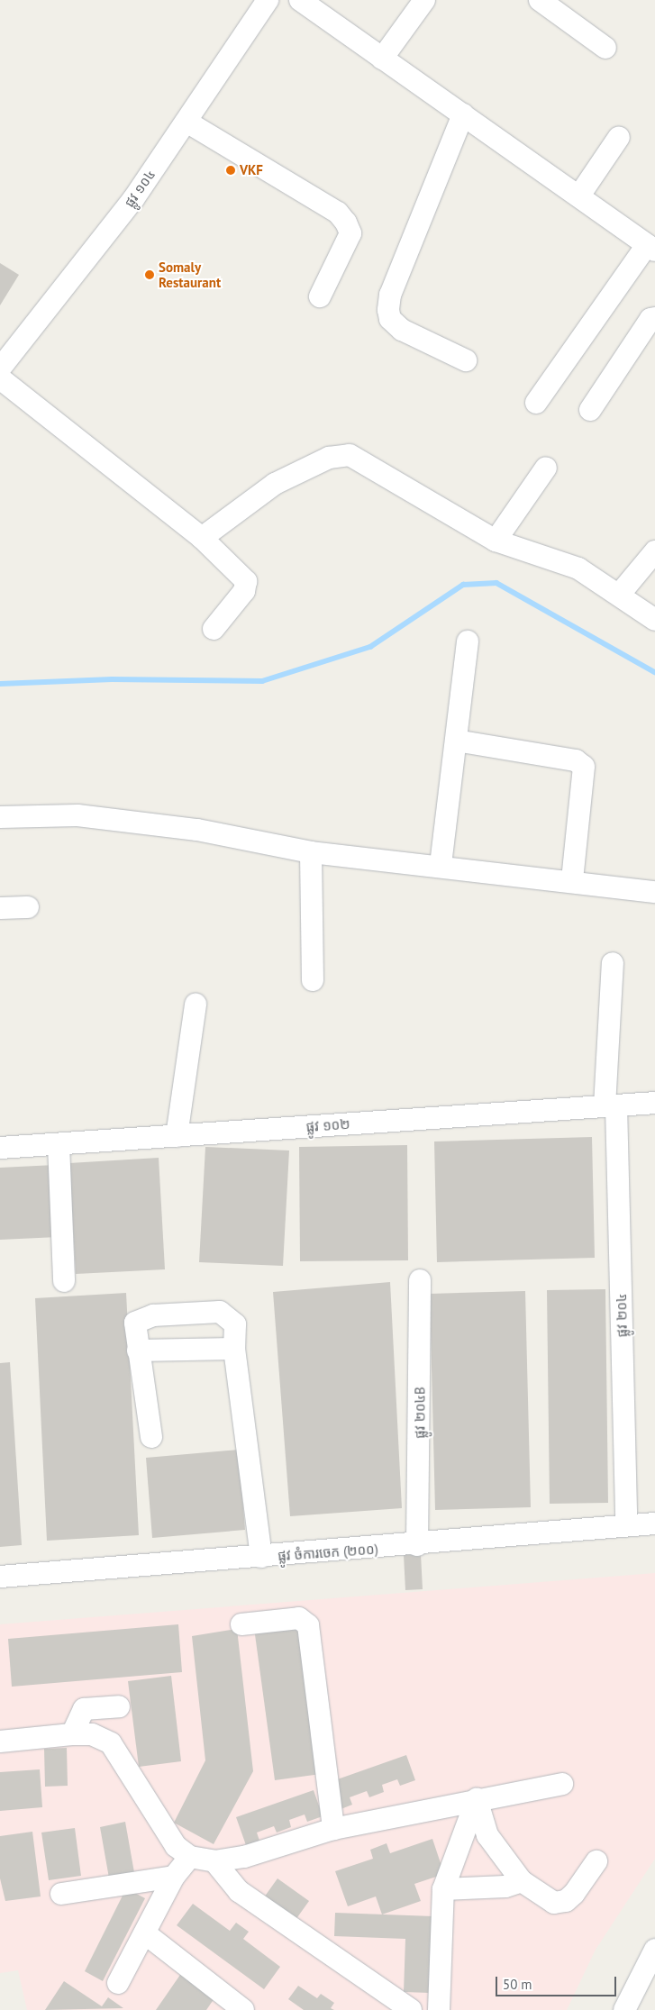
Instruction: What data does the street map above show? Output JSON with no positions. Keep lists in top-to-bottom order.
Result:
{
  "streets": {
    "street": [
      "ផ្លូវ ១០៤",
      "ផ្លូវ ១០២",
      "ផ្លូវ ២០៤",
      "ផ្លូវ ២០៤B",
      "ផ្លូវ ចំការចេក (២០០)"
    ]
  },
  "crossings": [
    ["ផ្លូវ ១០២", "ផ្លូវ ២០៤"],
    ["ផ្លូវ ២០៤", "ផ្លូវ ចំការចេក (២០០)"],
    ["ផ្លូវ ២០៤B", "ផ្លូវ ចំការចេក (២០០)"]
  ],
  "places": ["VKF", "Somaly Restaurant"],
  "scale_bar": "50 m"
}
